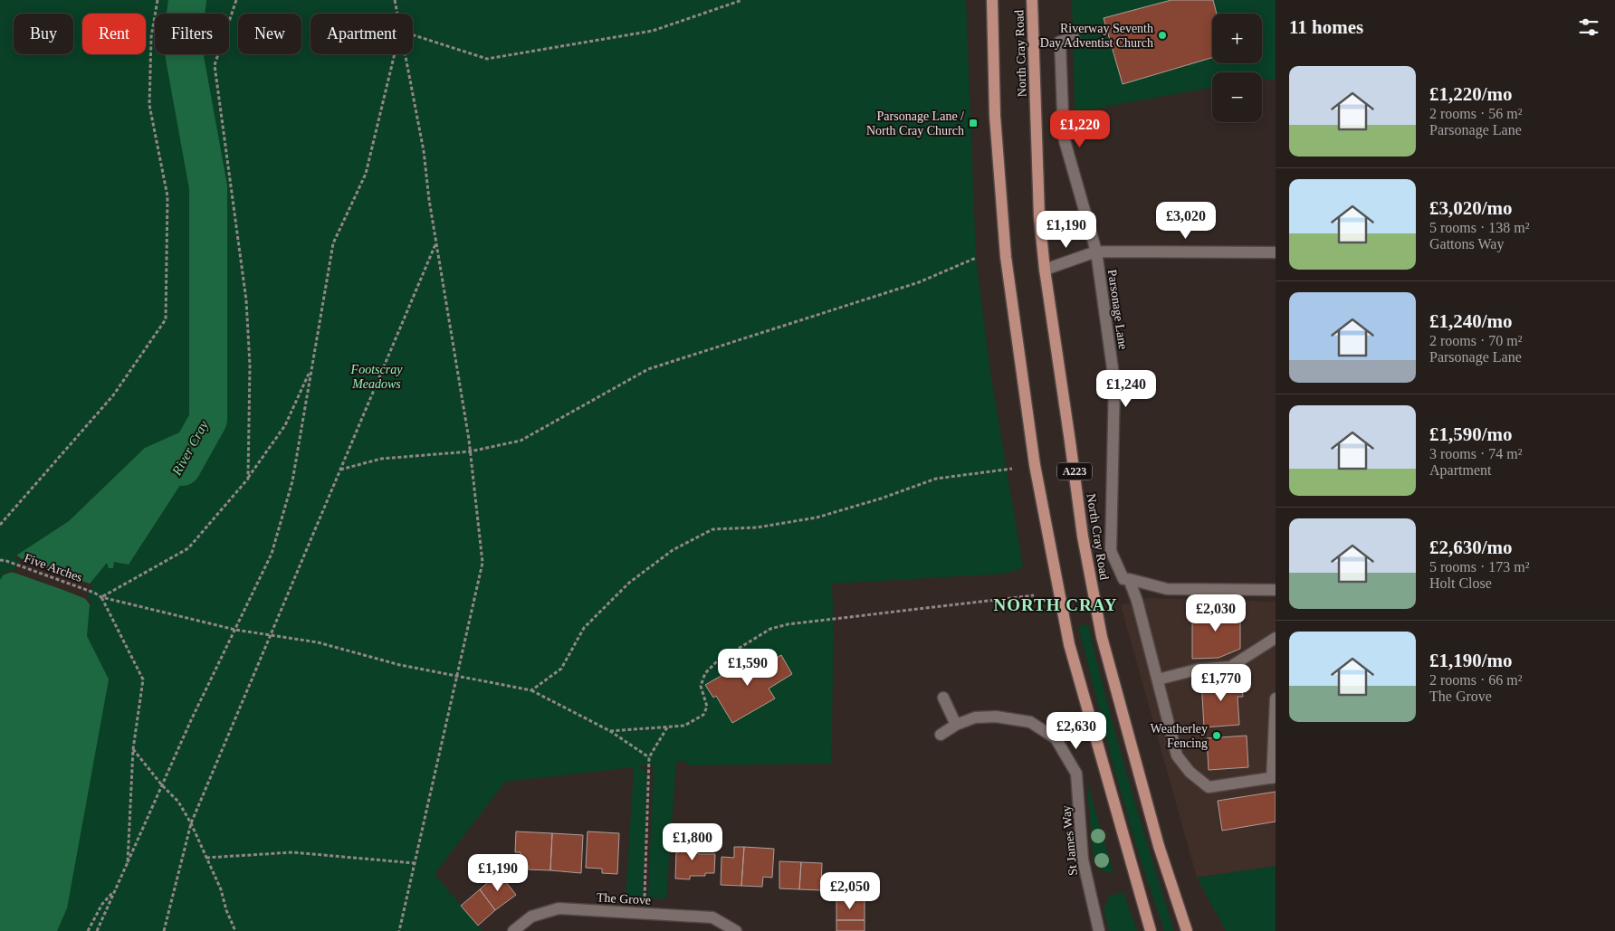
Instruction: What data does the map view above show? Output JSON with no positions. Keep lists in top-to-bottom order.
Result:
{
  "streets": {
    "main road": ["North Cray Road", "A223"],
    "street": ["Parsonage Lane", "St James Way", "The Grove"],
    "path": ["Five Arches"]
  },
  "districts": ["NORTH CRAY"],
  "water": ["River Cray"],
  "parks": ["Footscray Meadows"],
  "places": {
    "other": ["Riverway Seventh Day Adventist Church", "Weatherley Fencing"],
    "transit": ["Parsonage Lane / North Cray Church"]
  },
  "page": {
    "heading": "11 homes",
    "map_buttons": ["+", "−"],
    "chip": [
      "Buy",
      "Rent",
      "Filters",
      "New",
      "Apartment"
    ],
    "list": [
      {
        "name": "£1,220/mo",
        "note": "2 rooms · 56 m² · Parsonage Lane"
      },
      {
        "name": "£3,020/mo",
        "note": "5 rooms · 138 m² · Gattons Way"
      },
      {
        "name": "£1,240/mo",
        "note": "2 rooms · 70 m² · Parsonage Lane"
      },
      {
        "name": "£1,590/mo",
        "note": "3 rooms · 74 m² · Apartment"
      },
      {
        "name": "£2,630/mo",
        "note": "5 rooms · 173 m² · Holt Close"
      },
      {
        "name": "£1,190/mo",
        "note": "2 rooms · 66 m² · The Grove"
      }
    ],
    "price": [
      "£1,220",
      "£3,020",
      "£1,190",
      "£1,240",
      "£2,030",
      "£1,590",
      "£1,770",
      "£2,630",
      "£1,800",
      "£1,190",
      "£2,050"
    ]
  }
}
